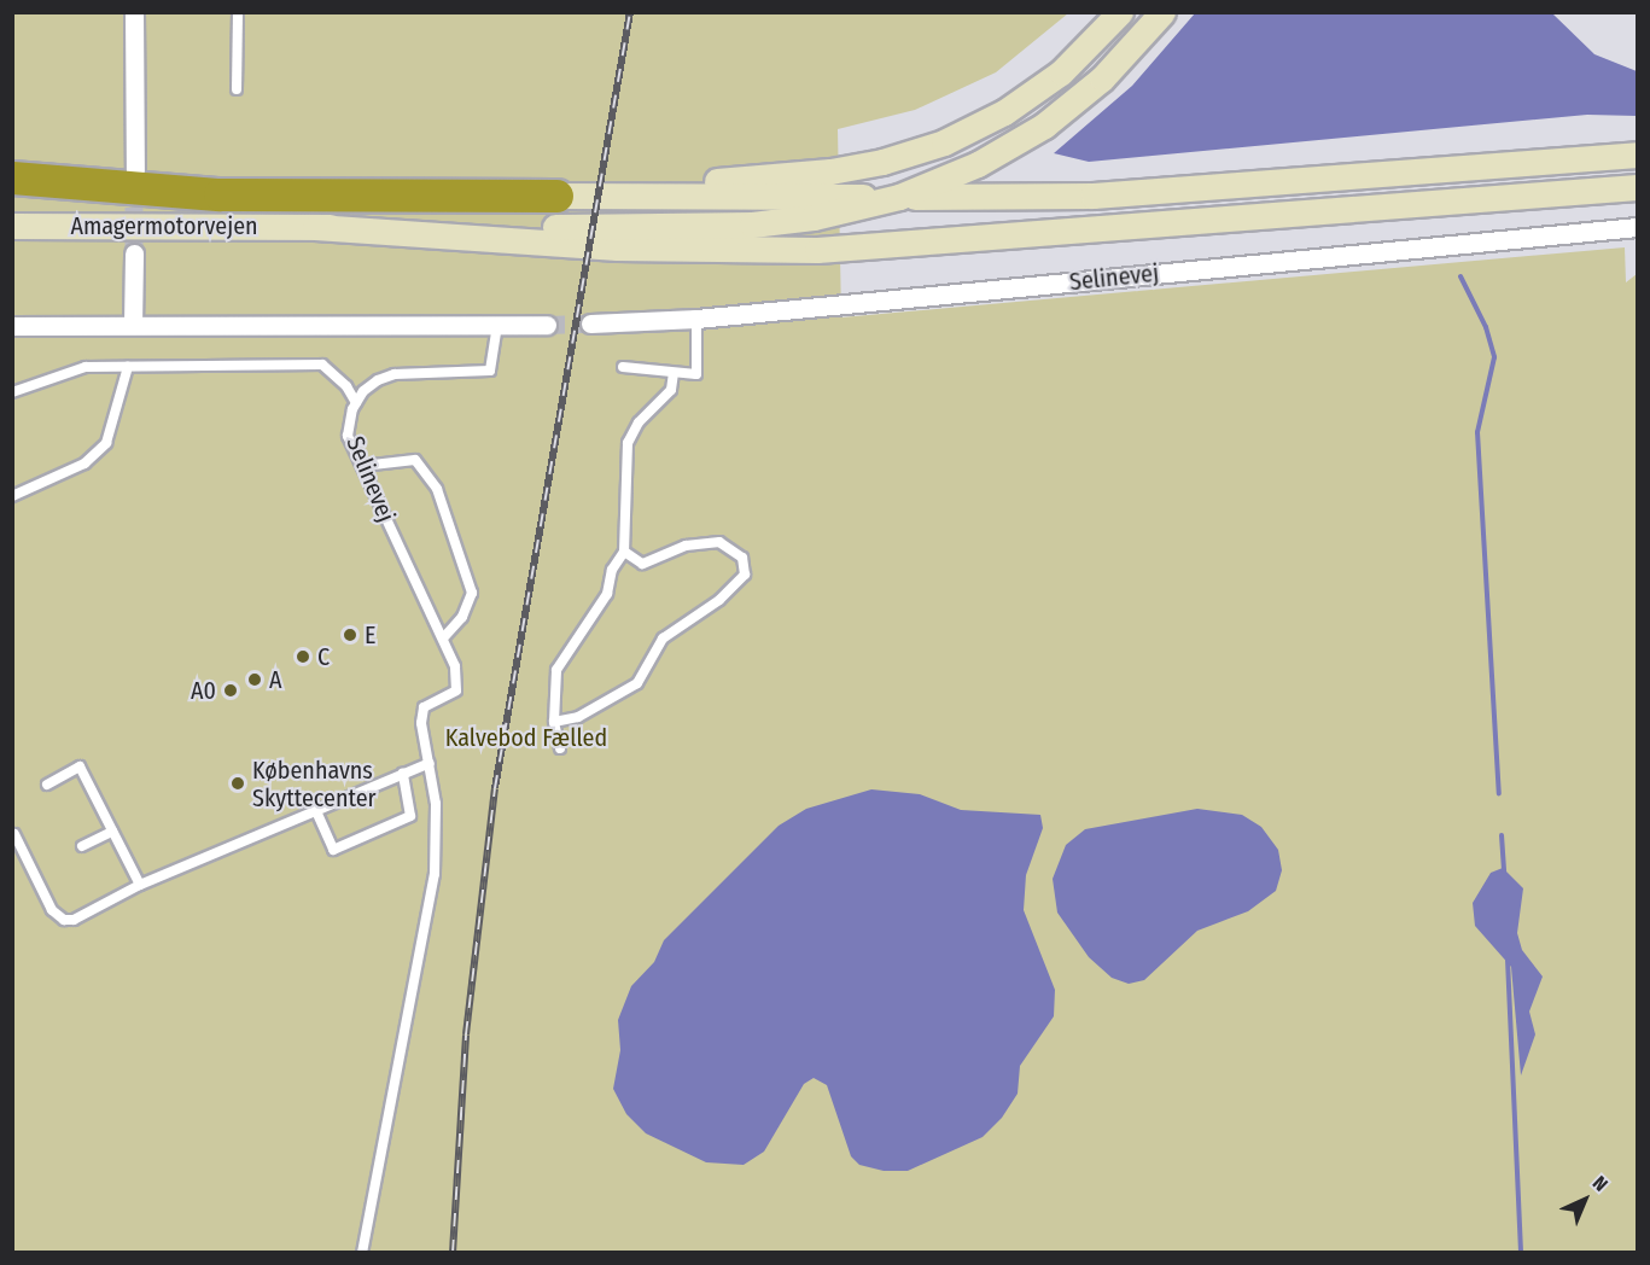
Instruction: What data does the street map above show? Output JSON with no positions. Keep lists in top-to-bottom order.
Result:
{
  "streets": {
    "highway": ["Amagermotorvejen"],
    "street": ["Selinevej"]
  },
  "parks": ["Kalvebod Fælled"],
  "places": [
    "E",
    "C",
    "A",
    "A0",
    "Københavns Skyttecenter"
  ],
  "north": "top right"
}
